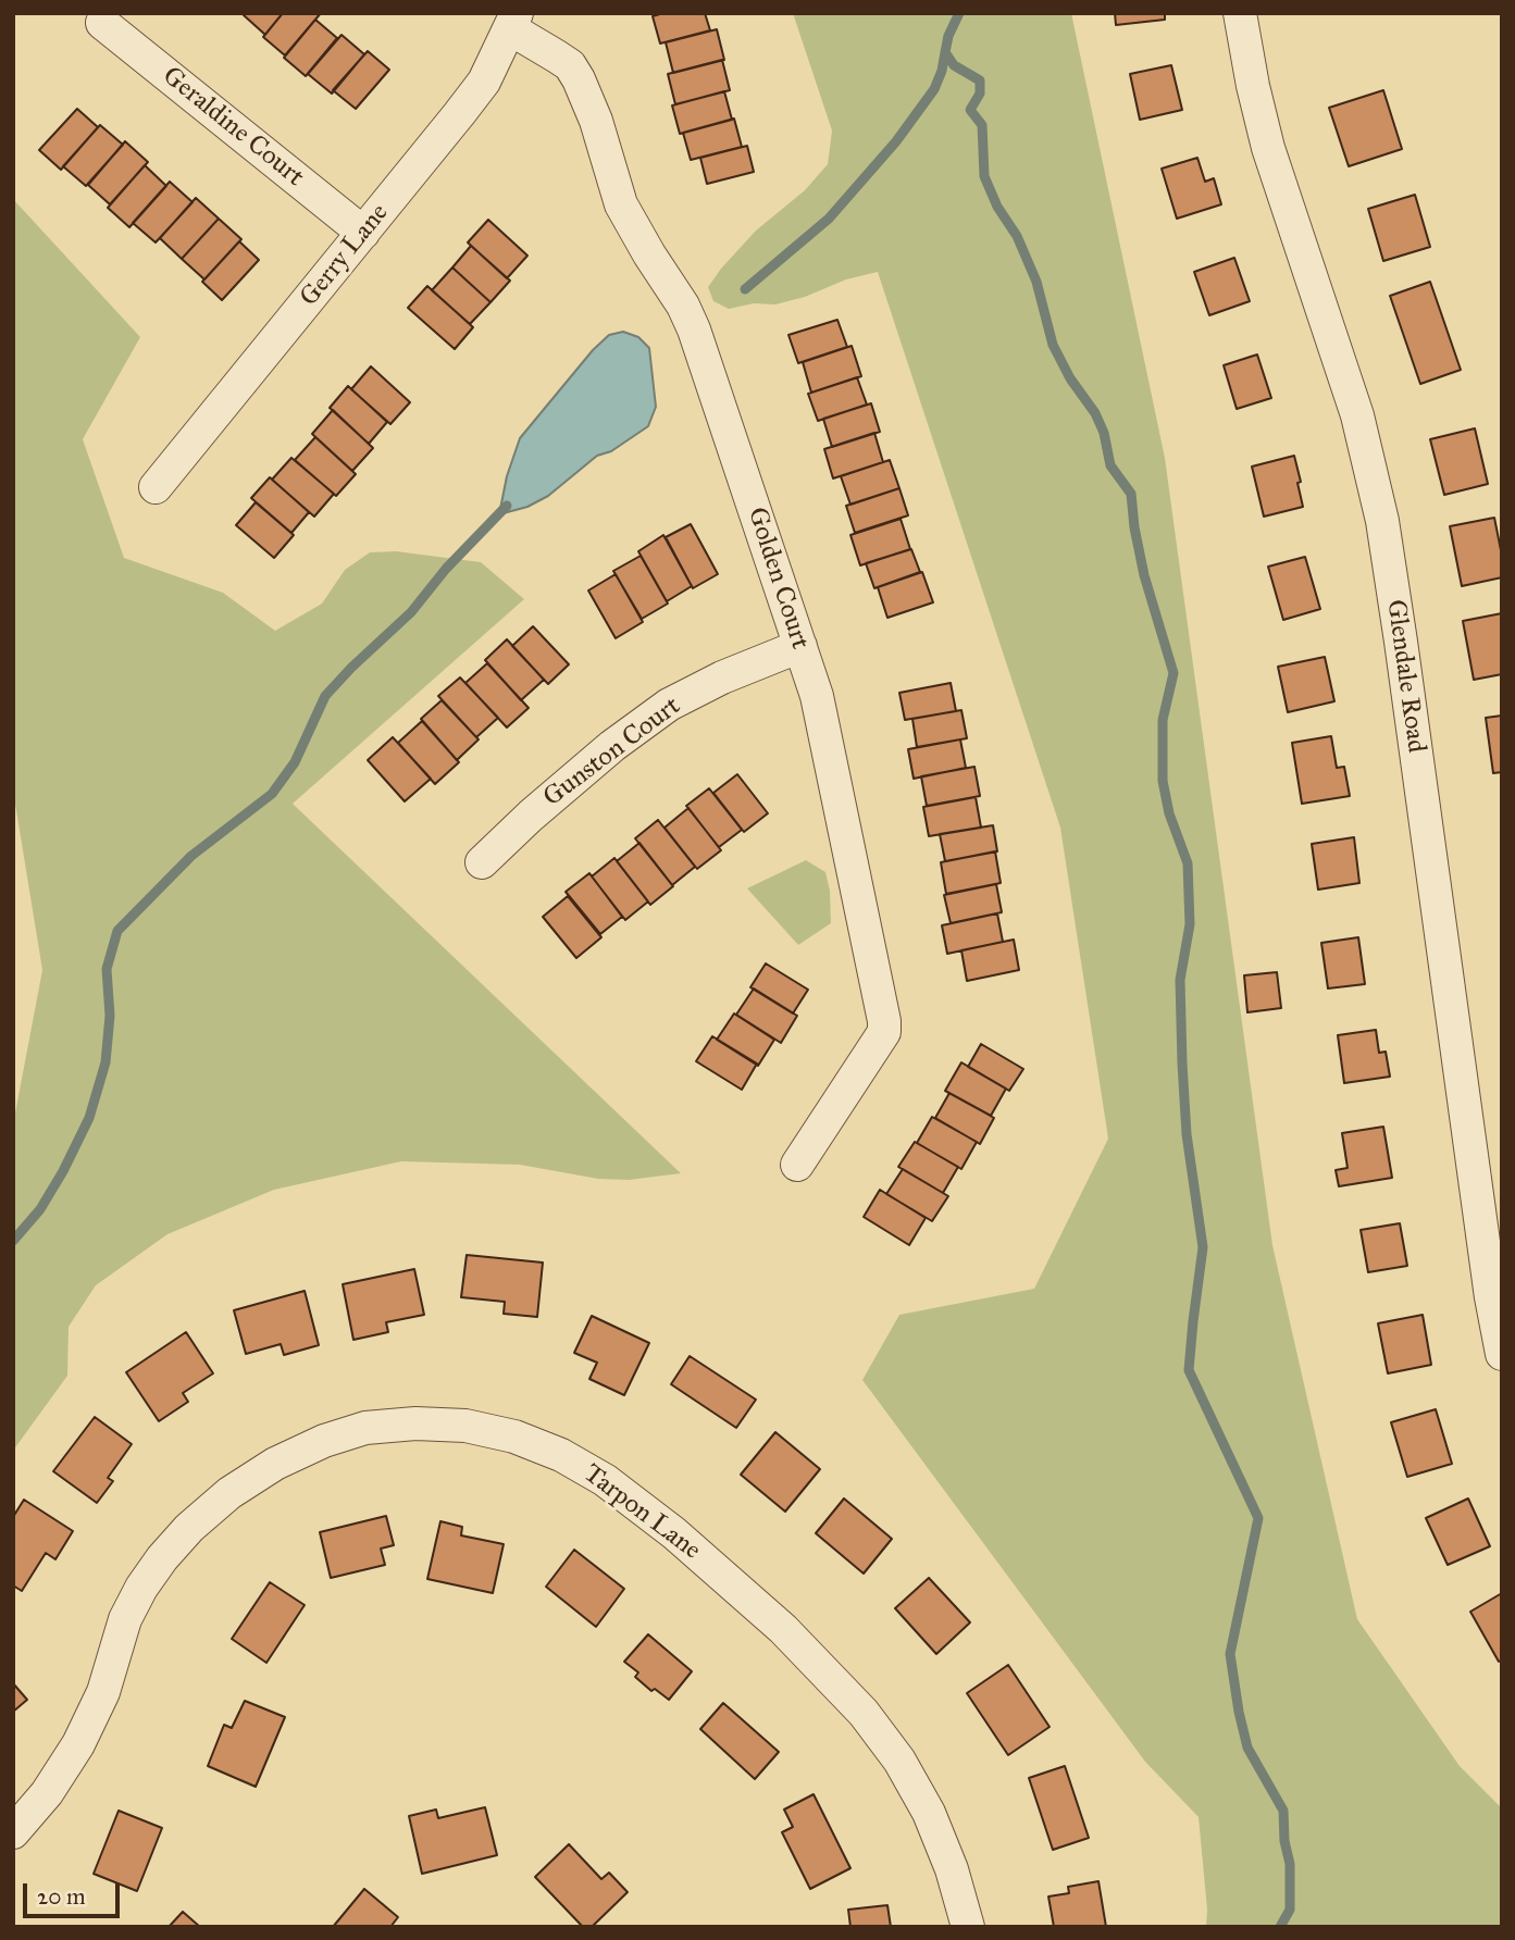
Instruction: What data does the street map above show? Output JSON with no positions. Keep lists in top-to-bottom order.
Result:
{
  "streets": {
    "street": [
      "Geraldine Court",
      "Gerry Lane",
      "Golden Court",
      "Glendale Road",
      "Gunston Court",
      "Tarpon Lane"
    ]
  },
  "crossings": [
    ["Geraldine Court", "Gerry Lane"],
    ["Gerry Lane", "Golden Court"],
    ["Golden Court", "Gunston Court"]
  ],
  "scale_bar": "20 m"
}
